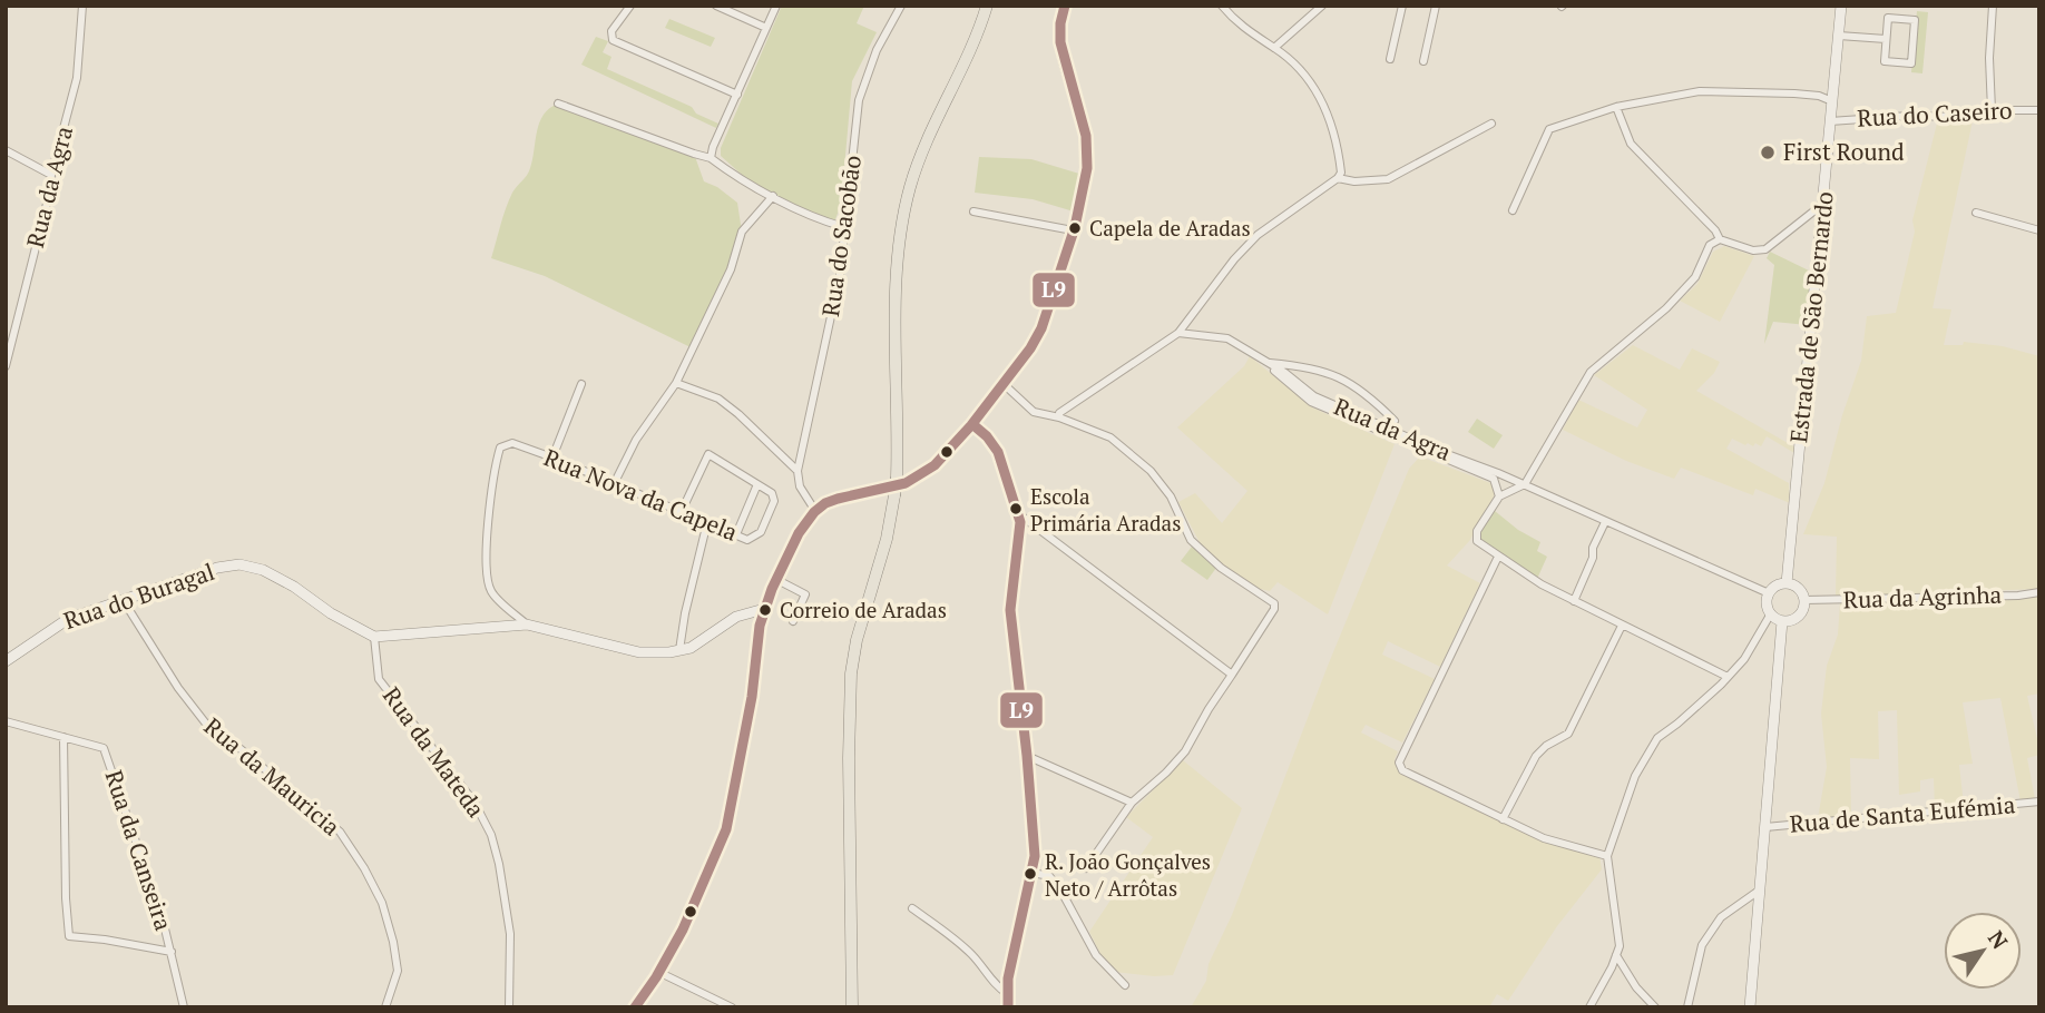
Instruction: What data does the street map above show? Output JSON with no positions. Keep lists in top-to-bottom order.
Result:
{
  "streets": {
    "main road": ["Estrada de São Bernardo", "Rua do Buragal"],
    "street": [
      "Rua do Caseiro",
      "Rua da Agra",
      "Rua do Sacobão",
      "Rua Nova da Capela",
      "Rua da Agrinha",
      "Rua da Mateda",
      "Rua da Mauricia",
      "Rua de Santa Eufémia",
      "Rua da Canseira"
    ]
  },
  "crossings": [
    ["Rua do Caseiro", "Estrada de São Bernardo"],
    ["Rua da Agra", "Estrada de São Bernardo"],
    ["Rua da Agra", "Rua da Agrinha"],
    ["Estrada de São Bernardo", "Rua da Agrinha"],
    ["Rua do Buragal", "Rua da Mateda"],
    ["Rua do Buragal", "Rua da Mauricia"]
  ],
  "places": [
    "First Round",
    "Capela de Aradas",
    "Escola Primária Aradas",
    "Correio de Aradas",
    "R. João Gonçalves Neto / Arrôtas"
  ],
  "lines": ["transit line L9"],
  "north": "top right"
}
